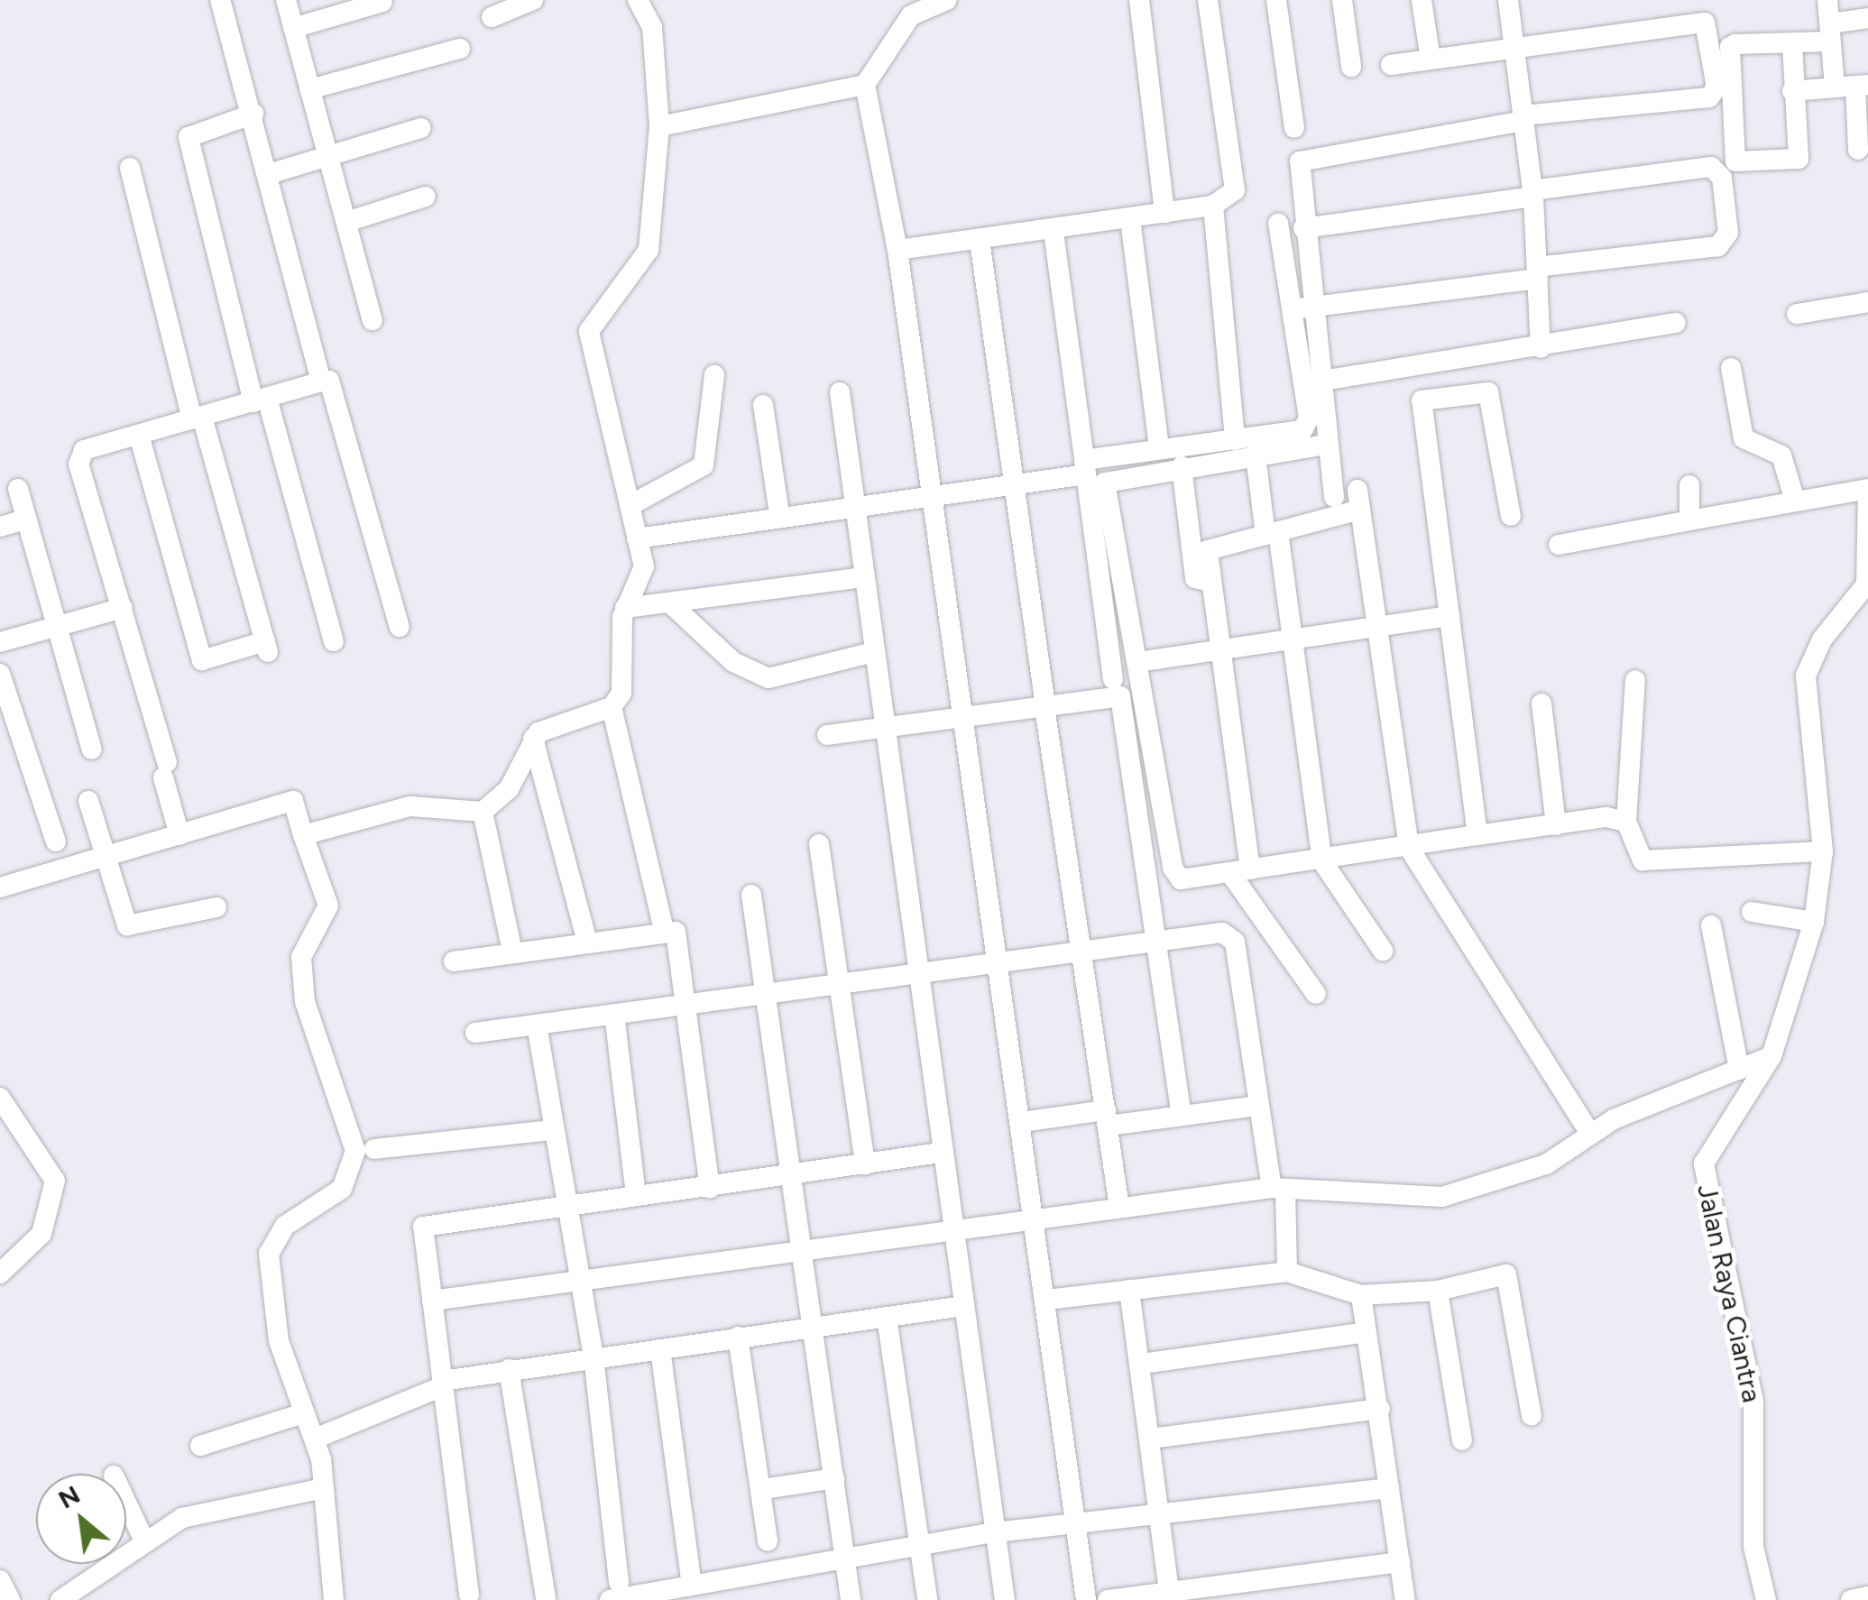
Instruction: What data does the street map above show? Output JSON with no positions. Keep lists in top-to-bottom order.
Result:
{
  "streets": {
    "street": ["Jalan Raya Ciantra"]
  },
  "north": "top left"
}
